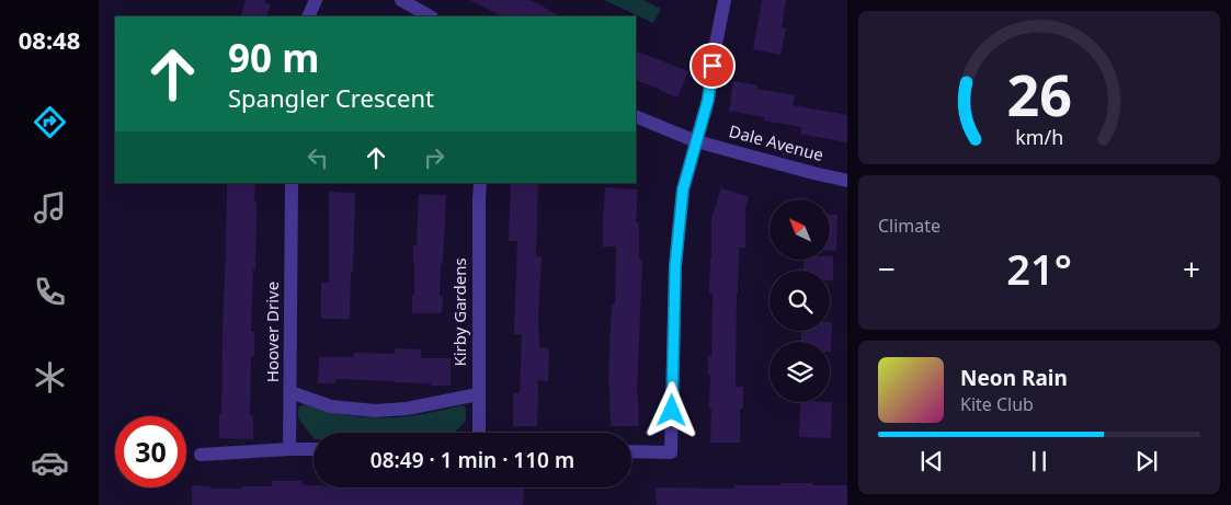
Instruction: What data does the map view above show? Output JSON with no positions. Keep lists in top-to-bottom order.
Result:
{
  "streets": {
    "street": ["Dale Avenue", "Kirby Gardens", "Hoover Drive"]
  },
  "north": "top left",
  "page": {
    "tabs": "08:48",
    "turn": ["90 m", "Spangler Crescent"],
    "tile": "Climate",
    "heat": ["−", "21°", "+"],
    "song": ["Neon Rain", "Kite Club"],
    "limit": "30",
    "trip": "08:49 · 1 min · 110 m",
    "gauge": ["26", "km/h"]
  }
}
